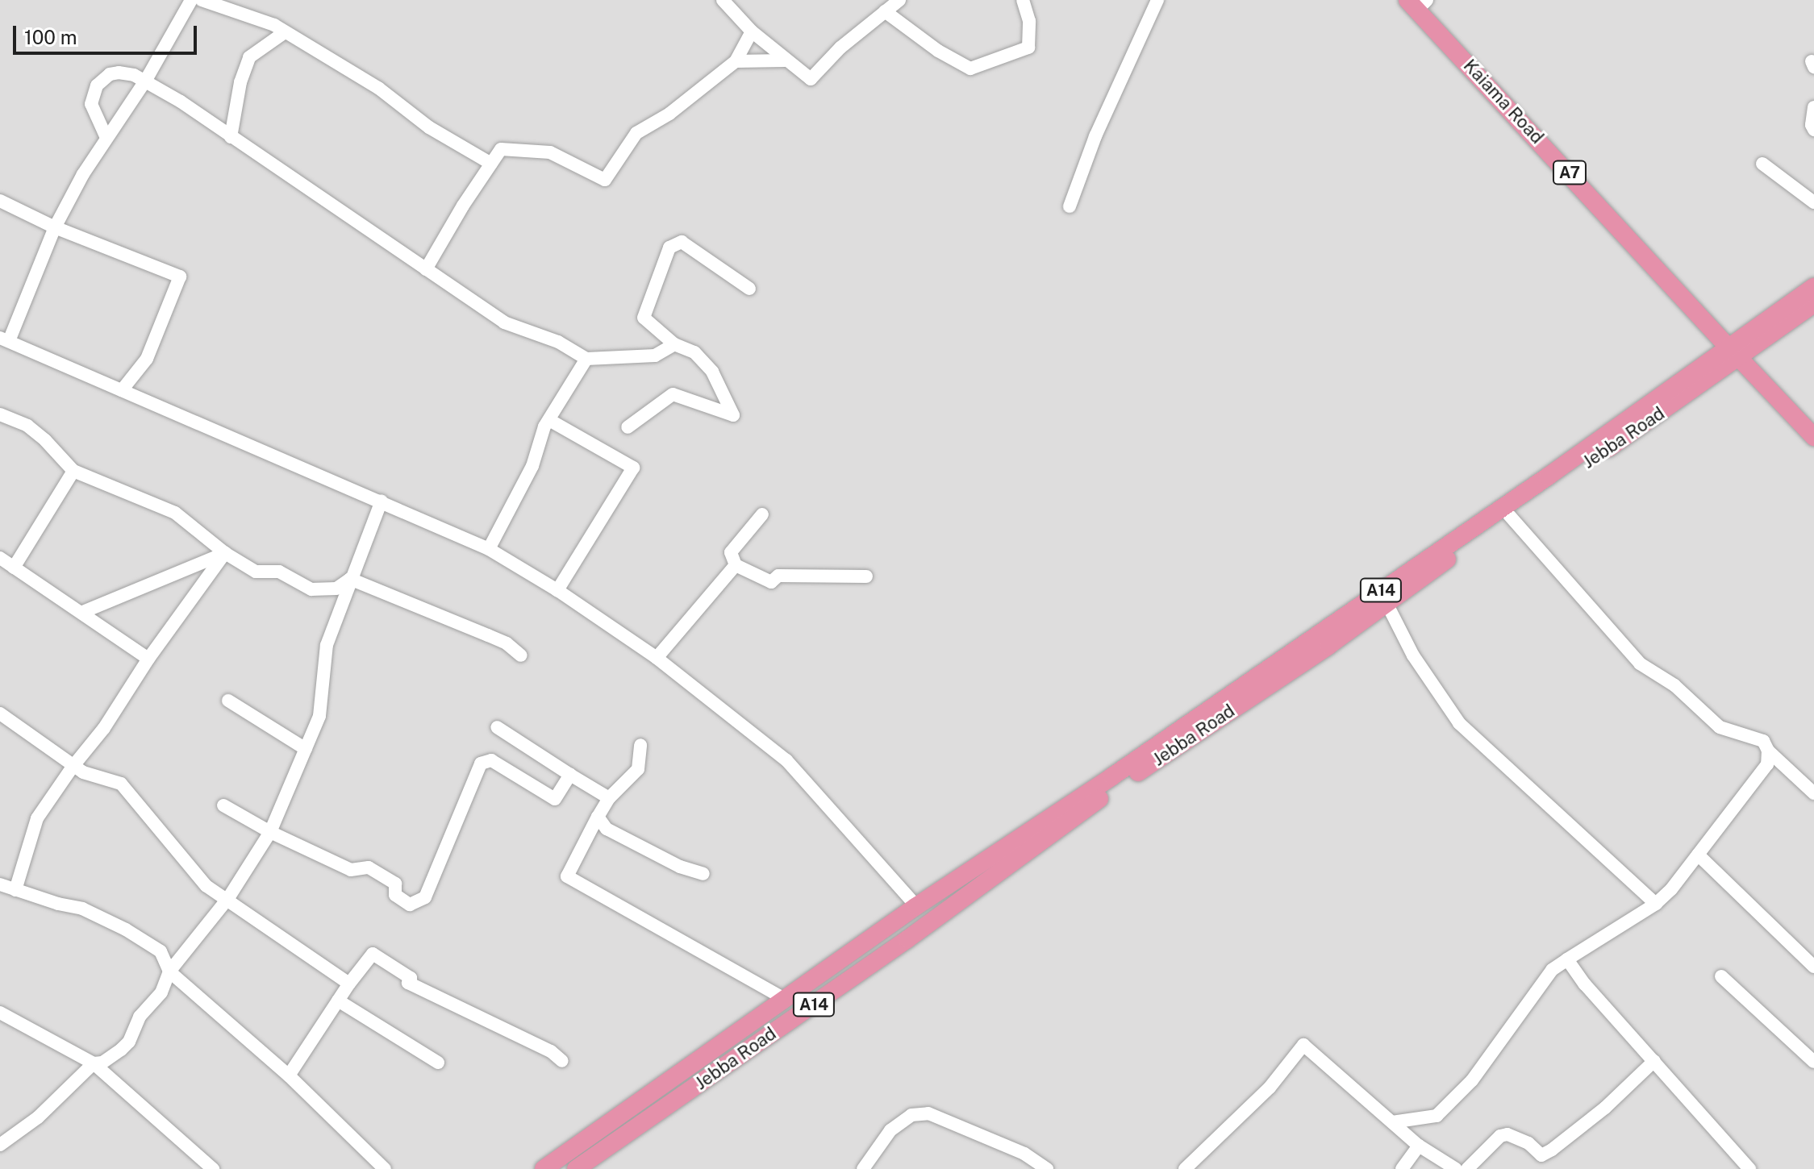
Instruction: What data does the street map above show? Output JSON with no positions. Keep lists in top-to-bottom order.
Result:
{
  "streets": {
    "highway": [
      "Kaiama Road",
      "A7",
      "Jebba Road",
      "A14"
    ]
  },
  "crossings": [
    ["Kaiama Road", "Jebba Road"]
  ],
  "scale_bar": "100 m"
}
